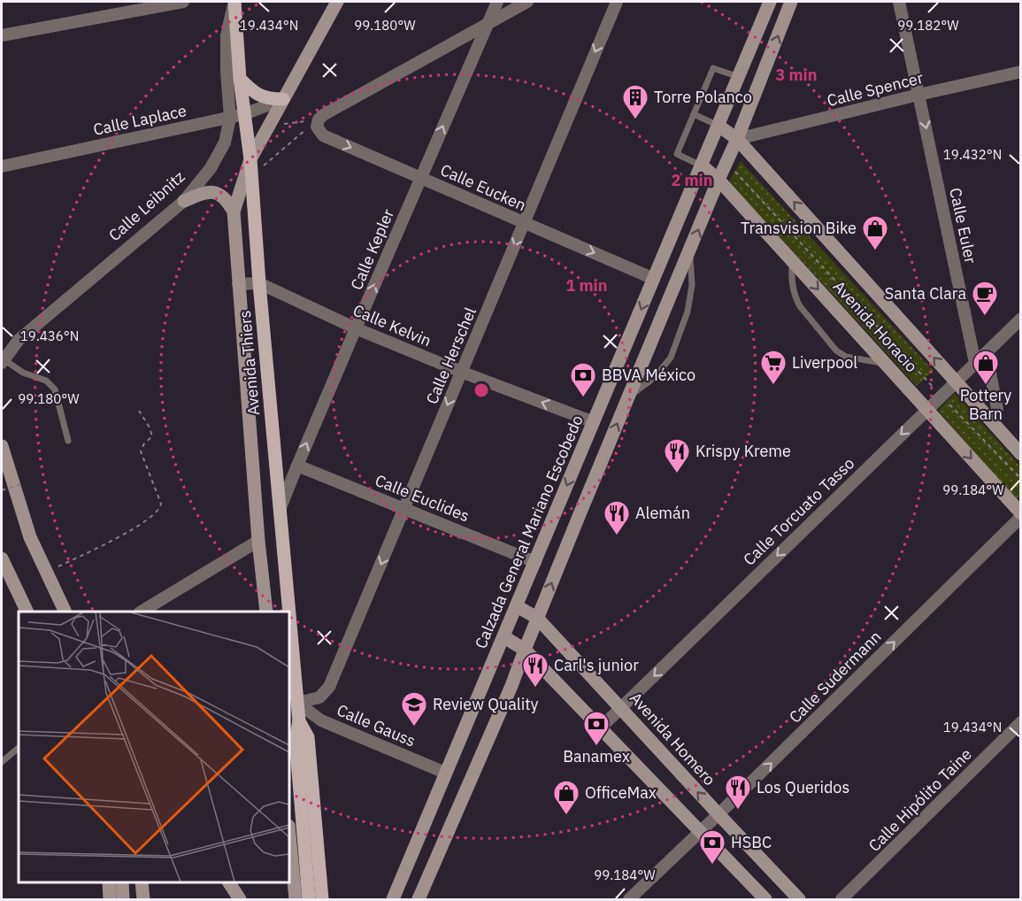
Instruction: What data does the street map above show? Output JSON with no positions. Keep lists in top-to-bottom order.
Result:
{
  "streets": {
    "main road": ["Avenida Thiers"],
    "street": [
      "Calle Spencer",
      "Calle Laplace",
      "Calle Eucken",
      "Calle Leibnitz",
      "Calle Euler",
      "Calle Kepler",
      "Calle Kelvin",
      "Avenida Horacio",
      "Calle Herschel",
      "Calle Euclides",
      "Calle Torcuato Tasso",
      "Calzada General Mariano Escobedo",
      "Calle Sudermann",
      "Calle Gauss",
      "Avenida Homero",
      "Calle Hipólito Taine"
    ]
  },
  "crossings": [
    ["Calle Spencer", "Calle Euler"],
    ["Calle Spencer", "Avenida Horacio"],
    ["Calle Laplace", "Calle Leibnitz"],
    ["Calle Laplace", "Avenida Thiers"],
    ["Calle Eucken", "Calle Kepler"],
    ["Calle Eucken", "Calle Herschel"],
    ["Calle Eucken", "Calzada General Mariano Escobedo"],
    ["Calle Leibnitz", "Avenida Thiers"],
    ["Calle Euler", "Calle Torcuato Tasso"],
    ["Calle Kepler", "Calle Kelvin"],
    ["Calle Kepler", "Avenida Thiers"],
    ["Calle Kepler", "Calle Euclides"],
    ["Calle Kelvin", "Calle Herschel"],
    ["Calle Kelvin", "Avenida Thiers"],
    ["Calle Kelvin", "Calzada General Mariano Escobedo"],
    ["Avenida Horacio", "Calle Torcuato Tasso"],
    ["Avenida Horacio", "Calzada General Mariano Escobedo"],
    ["Calle Herschel", "Avenida Thiers"],
    ["Calle Herschel", "Calle Euclides"],
    ["Calle Herschel", "Calle Gauss"],
    ["Avenida Thiers", "Calle Gauss"],
    ["Calle Euclides", "Calzada General Mariano Escobedo"],
    ["Calle Torcuato Tasso", "Avenida Homero"],
    ["Calzada General Mariano Escobedo", "Calle Gauss"],
    ["Calzada General Mariano Escobedo", "Avenida Homero"],
    ["Calle Sudermann", "Avenida Homero"]
  ],
  "one_way": [
    "Calle Eucken",
    "Calle Euler",
    "Calle Kepler",
    "Calle Kelvin",
    "Calle Herschel",
    "Calle Torcuato Tasso",
    "Calle Sudermann"
  ],
  "places": {
    "building": ["Torre Polanco"],
    "shop": ["Transvision Bike", "Pottery Barn", "OfficeMax"],
    "cafe": ["Santa Clara"],
    "supermarket": ["Liverpool"],
    "bank": ["BBVA México", "Banamex", "HSBC"],
    "restaurant": [
      "Krispy Kreme",
      "Alemán",
      "Carl's junior",
      "Los Queridos"
    ],
    "school or university": ["Review Quality"]
  },
  "coordinates": [
    "19.434°N",
    "99.180°W",
    "99.182°W",
    "19.432°N",
    "19.436°N",
    "99.184°W"
  ],
  "rings": ["3 min", "2 min", "1 min"]
}
